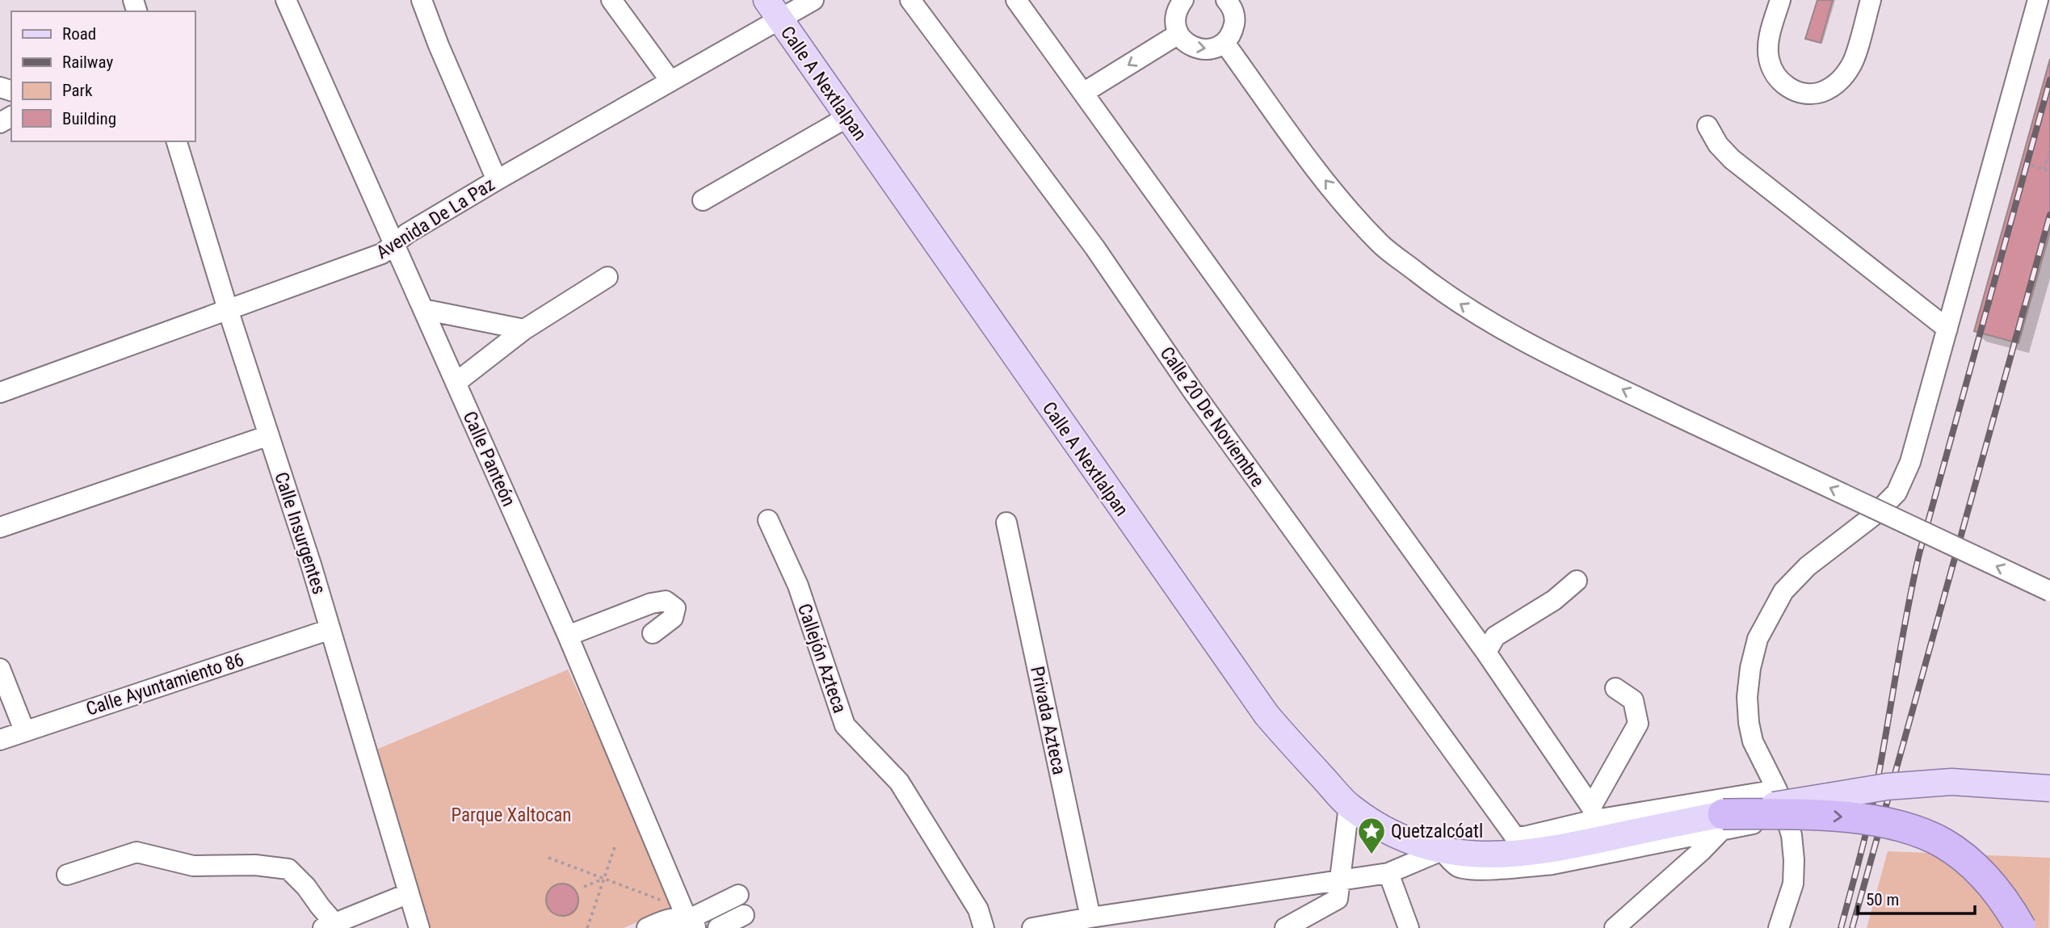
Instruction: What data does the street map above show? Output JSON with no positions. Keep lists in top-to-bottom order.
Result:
{
  "streets": {
    "main road": ["Calle A Nextlalpan"],
    "street": [
      "Avenida De La Paz",
      "Calle 20 De Noviembre",
      "Calle Panteón",
      "Calle Insurgentes",
      "Callejón Azteca",
      "Calle Ayuntamiento 86",
      "Privada Azteca"
    ]
  },
  "crossings": [
    ["Calle A Nextlalpan", "Avenida De La Paz"],
    ["Avenida De La Paz", "Calle Panteón"],
    ["Avenida De La Paz", "Calle Insurgentes"],
    ["Calle Insurgentes", "Calle Ayuntamiento 86"]
  ],
  "parks": ["Parque Xaltocan"],
  "places": {
    "place": ["Quetzalcóatl"]
  },
  "legend": [
    "Road",
    "Railway",
    "Park",
    "Building"
  ],
  "scale_bar": "50 m"
}
